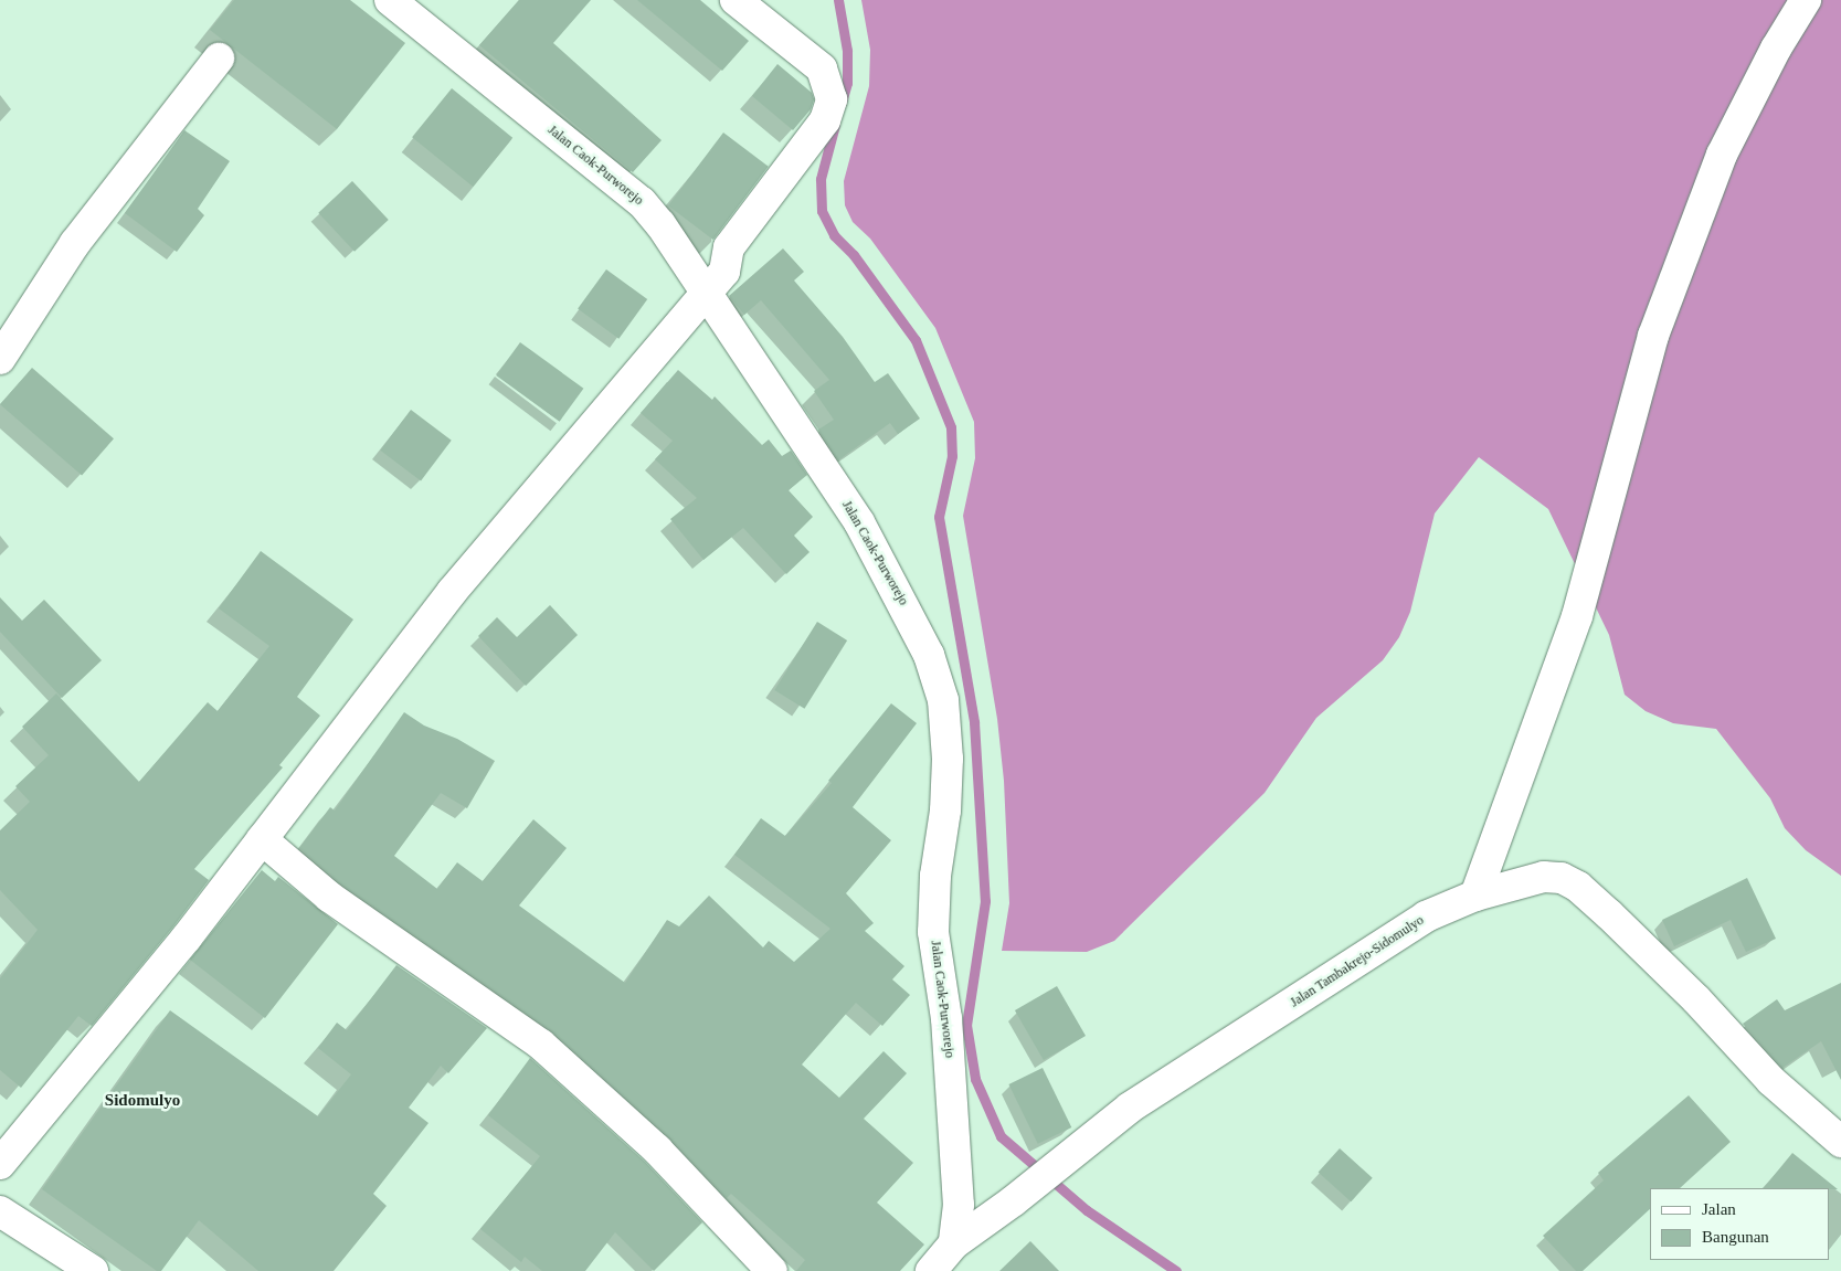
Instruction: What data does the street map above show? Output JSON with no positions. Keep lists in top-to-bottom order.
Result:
{
  "streets": {
    "street": ["Jalan Caok-Purworejo", "Jalan Tambakrejo-Sidomulyo"]
  },
  "crossings": [
    ["Jalan Caok-Purworejo", "Jalan Tambakrejo-Sidomulyo"]
  ],
  "districts": ["Sidomulyo"],
  "legend": ["Jalan", "Bangunan"]
}
